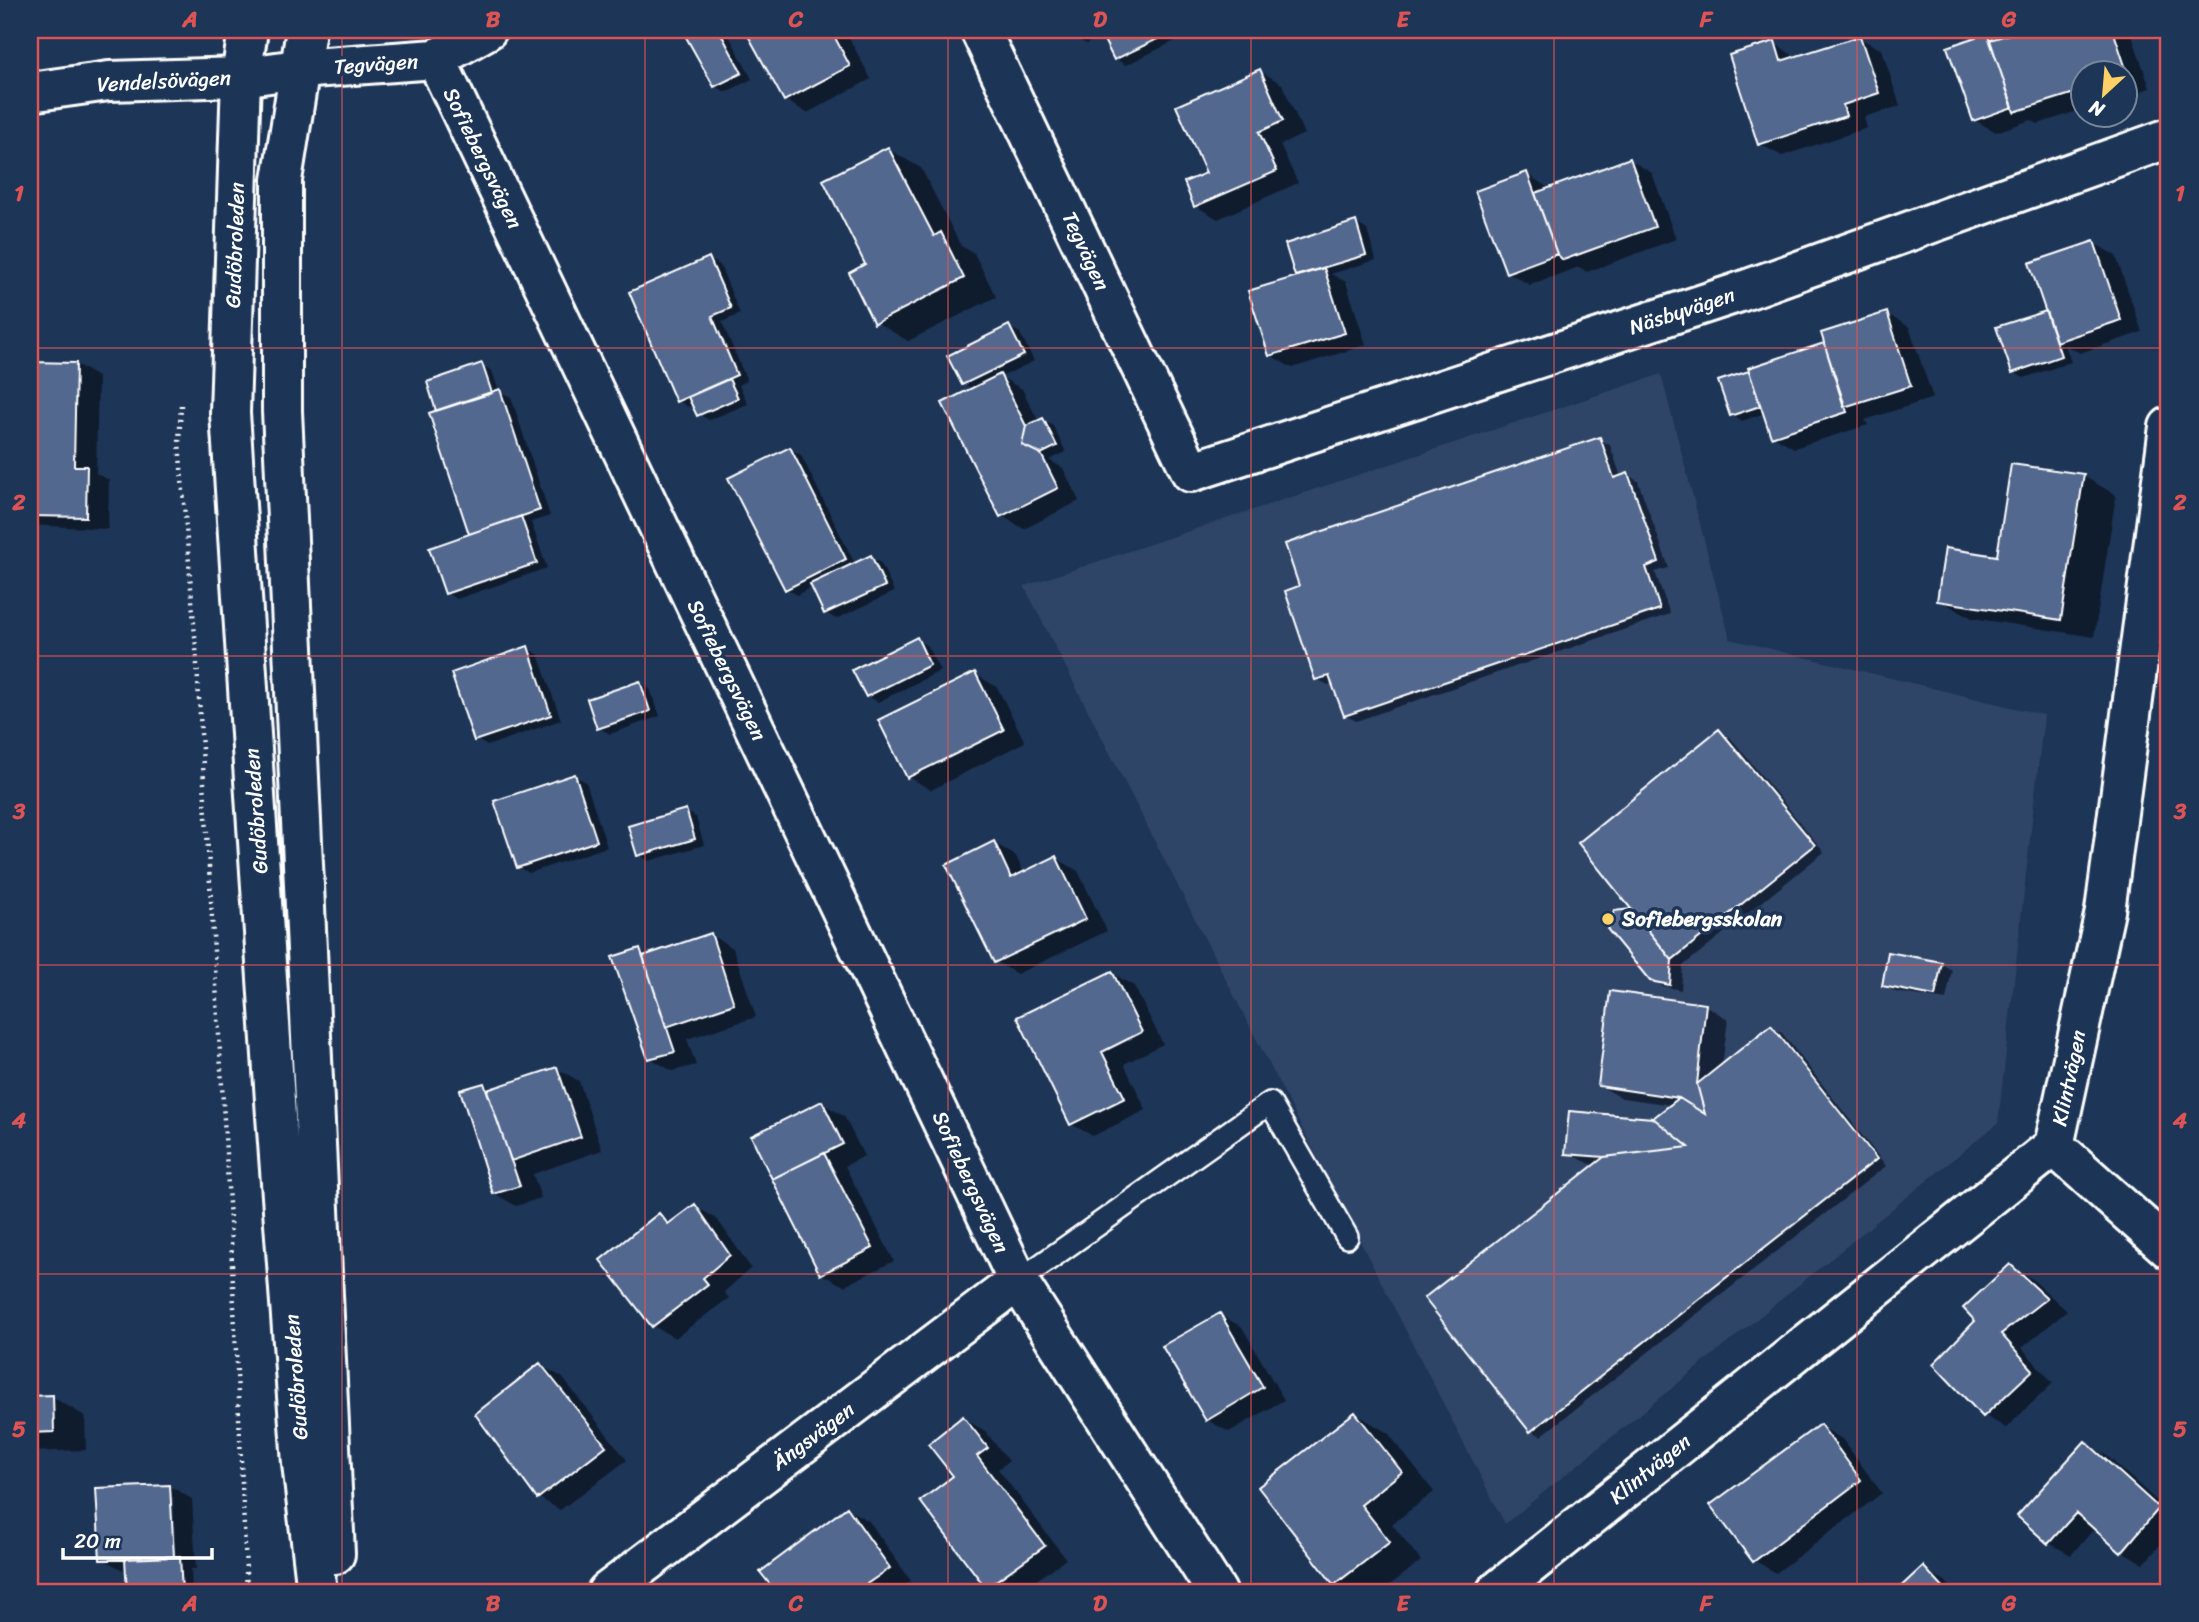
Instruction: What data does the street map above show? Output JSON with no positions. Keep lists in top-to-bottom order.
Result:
{
  "streets": {
    "street": [
      "Tegvägen",
      "Vendelsövägen",
      "Sofiebergsvägen",
      "Gudöbroleden",
      "Näsbyvägen",
      "Klintvägen",
      "Ängsvägen"
    ]
  },
  "crossings": [
    ["Tegvägen", "Vendelsövägen"],
    ["Tegvägen", "Sofiebergsvägen"],
    ["Tegvägen", "Gudöbroleden"],
    ["Tegvägen", "Näsbyvägen"],
    ["Vendelsövägen", "Gudöbroleden"],
    ["Sofiebergsvägen", "Ängsvägen"]
  ],
  "places": ["Sofiebergsskolan"],
  "scale_bar": "20 m",
  "north": "bottom left",
  "grid": {
    "columns": [
      "A",
      "B",
      "C",
      "D",
      "E",
      "F",
      "G"
    ],
    "rows": [
      "1",
      "2",
      "3",
      "4",
      "5"
    ]
  }
}
